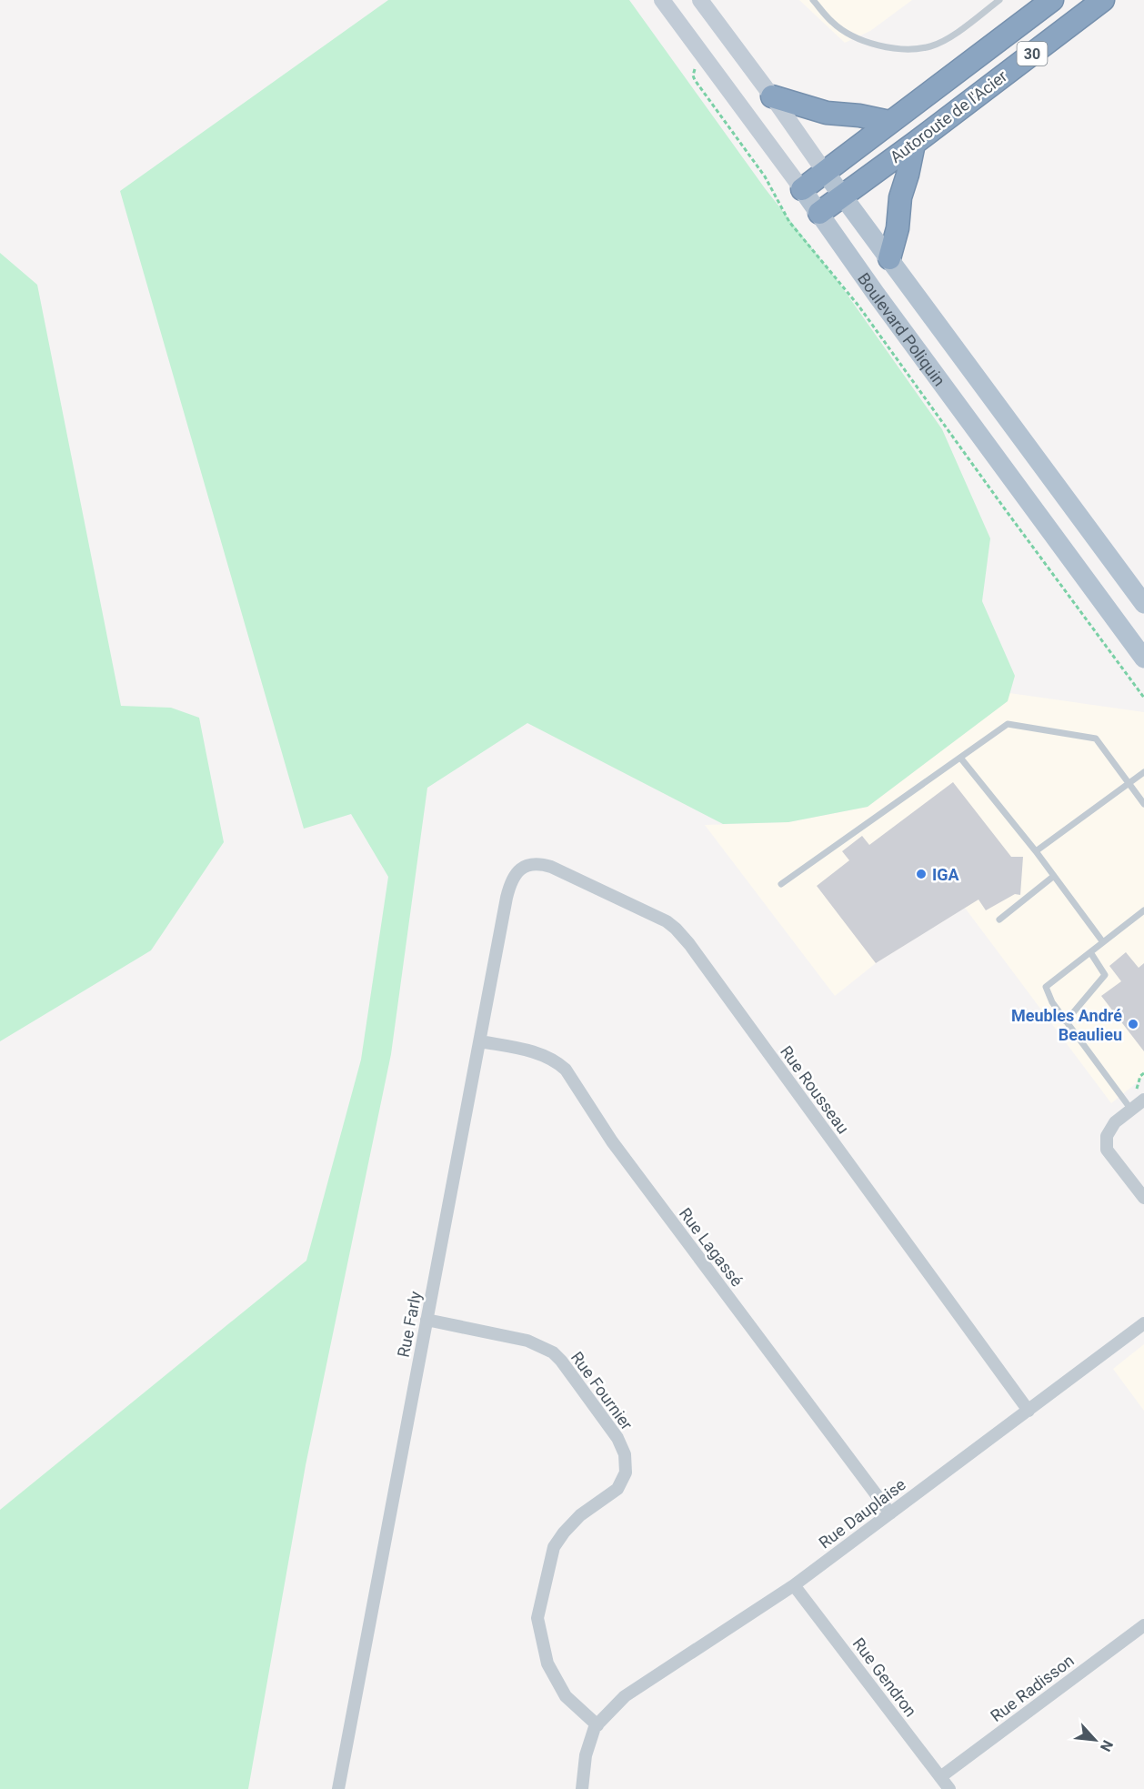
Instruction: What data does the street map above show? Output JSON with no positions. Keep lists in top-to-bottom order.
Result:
{
  "streets": {
    "highway": ["30", "Autoroute de l'Acier"],
    "main road": ["Boulevard Poliquin"],
    "street": [
      "Rue Rousseau",
      "Rue Lagassé",
      "Rue Farly",
      "Rue Fournier",
      "Rue Dauplaise",
      "Rue Gendron",
      "Rue Radisson"
    ]
  },
  "crossings": [
    ["Autoroute de l'Acier", "Boulevard Poliquin"],
    ["Rue Rousseau", "Rue Farly"],
    ["Rue Rousseau", "Rue Dauplaise"],
    ["Rue Lagassé", "Rue Farly"],
    ["Rue Lagassé", "Rue Dauplaise"],
    ["Rue Farly", "Rue Fournier"],
    ["Rue Fournier", "Rue Dauplaise"],
    ["Rue Dauplaise", "Rue Gendron"],
    ["Rue Gendron", "Rue Radisson"]
  ],
  "places": ["IGA", "Meubles André Beaulieu"],
  "north": "bottom right"
}
